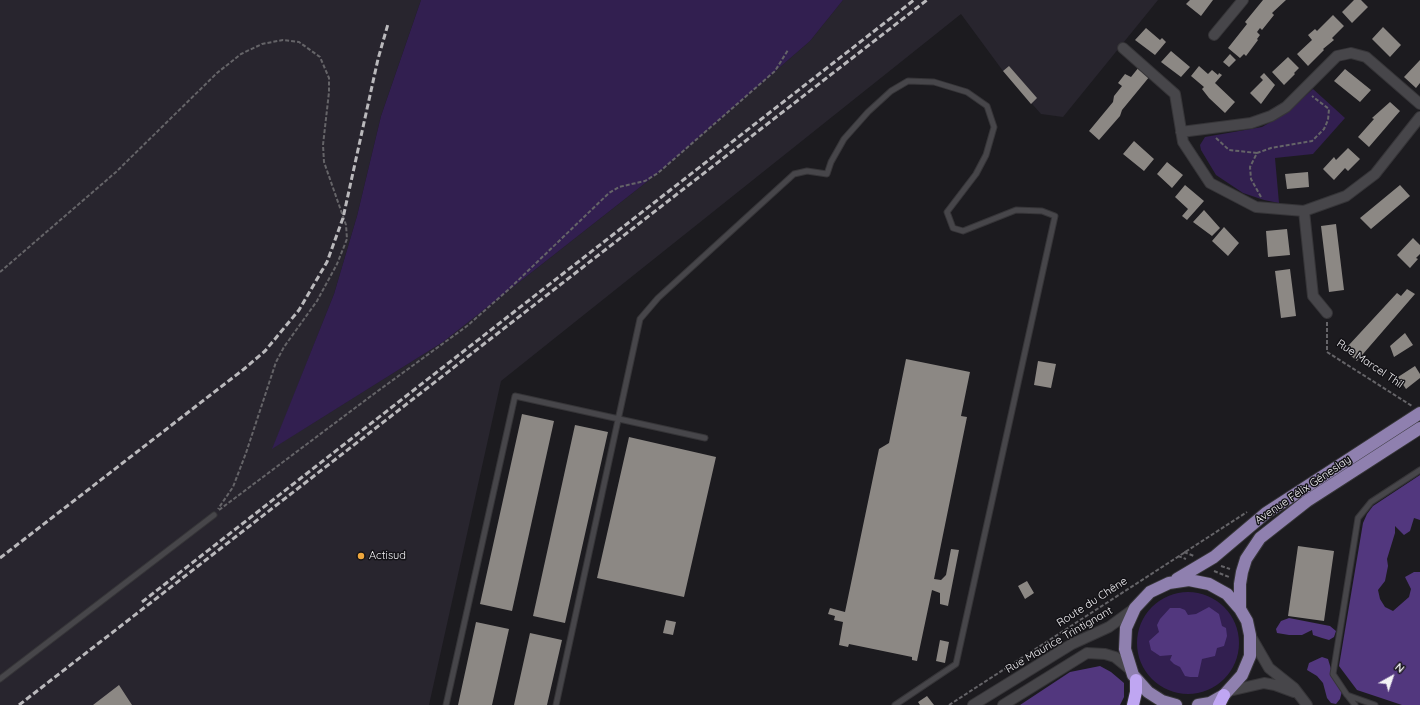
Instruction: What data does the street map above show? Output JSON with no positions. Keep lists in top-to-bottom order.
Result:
{
  "streets": {
    "main road": ["Avenue Félix Géneslay"],
    "street": ["Rue Maurice Trintignant"],
    "path": ["Rue Marcel Thil", "Route du Chêne"]
  },
  "crossings": [
    ["Rue Marcel Thil", "Avenue Félix Géneslay"]
  ],
  "places": ["Actisud"],
  "north": "top right"
}
